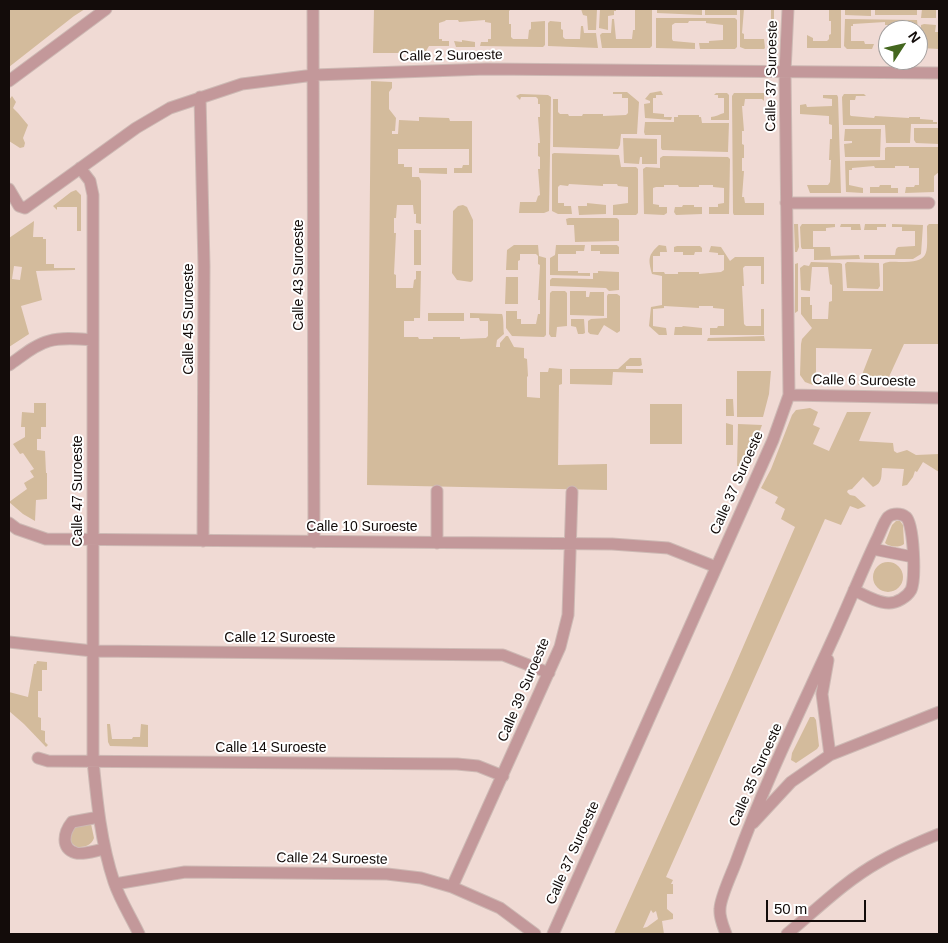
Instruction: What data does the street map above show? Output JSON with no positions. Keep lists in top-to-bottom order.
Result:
{
  "streets": {
    "street": [
      "Calle 2 Suroeste",
      "Calle 37 Suroeste",
      "Calle 43 Suroeste",
      "Calle 45 Suroeste",
      "Calle 6 Suroeste",
      "Calle 47 Suroeste",
      "Calle 10 Suroeste",
      "Calle 12 Suroeste",
      "Calle 39 Suroeste",
      "Calle 14 Suroeste",
      "Calle 35 Suroeste",
      "Calle 24 Suroeste"
    ]
  },
  "crossings": [
    ["Calle 2 Suroeste", "Calle 37 Suroeste"],
    ["Calle 2 Suroeste", "Calle 43 Suroeste"],
    ["Calle 2 Suroeste", "Calle 45 Suroeste"],
    ["Calle 2 Suroeste", "Calle 47 Suroeste"],
    ["Calle 37 Suroeste", "Calle 6 Suroeste"],
    ["Calle 37 Suroeste", "Calle 10 Suroeste"],
    ["Calle 43 Suroeste", "Calle 10 Suroeste"],
    ["Calle 45 Suroeste", "Calle 10 Suroeste"],
    ["Calle 47 Suroeste", "Calle 10 Suroeste"],
    ["Calle 47 Suroeste", "Calle 12 Suroeste"],
    ["Calle 47 Suroeste", "Calle 14 Suroeste"],
    ["Calle 47 Suroeste", "Calle 24 Suroeste"],
    ["Calle 10 Suroeste", "Calle 39 Suroeste"],
    ["Calle 12 Suroeste", "Calle 39 Suroeste"],
    ["Calle 39 Suroeste", "Calle 14 Suroeste"],
    ["Calle 39 Suroeste", "Calle 24 Suroeste"]
  ],
  "scale_bar": "50 m",
  "north": "top right"
}
